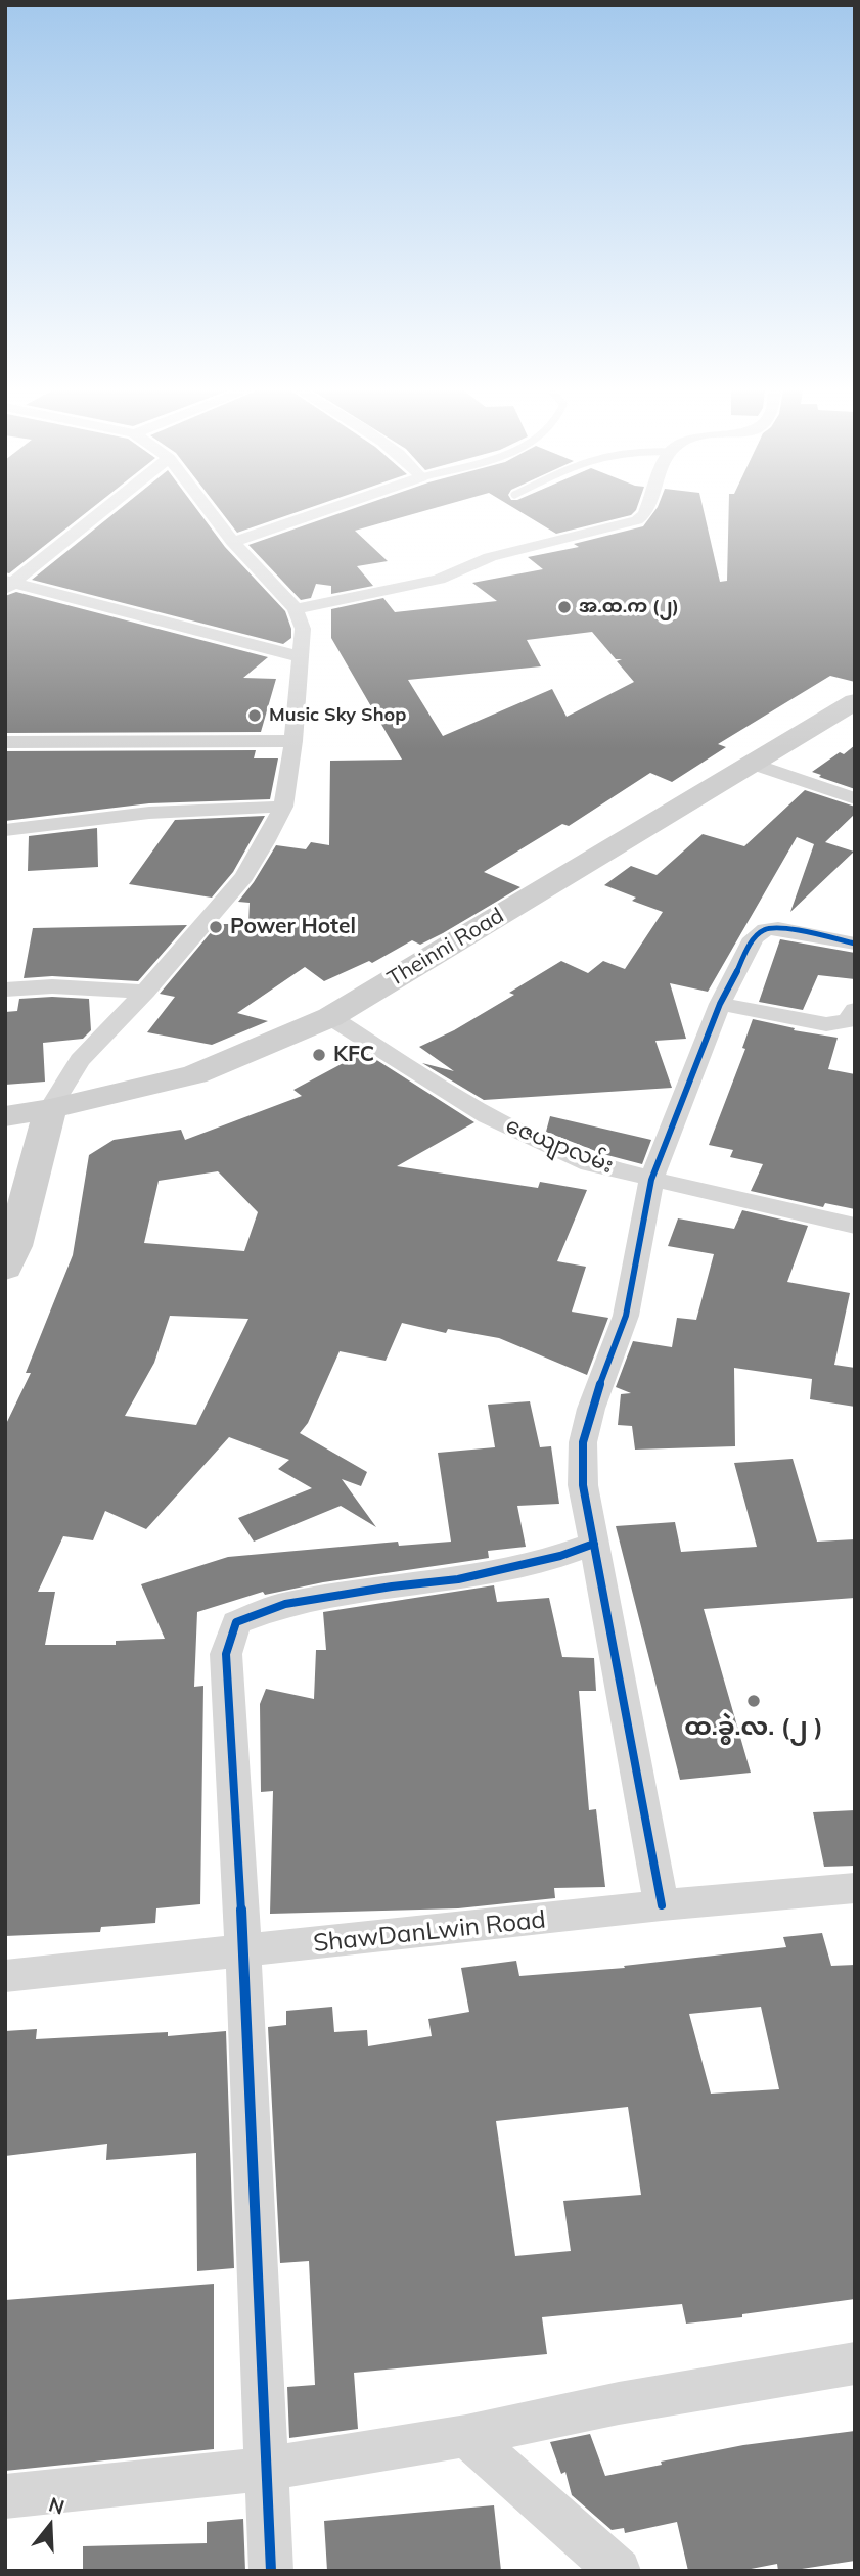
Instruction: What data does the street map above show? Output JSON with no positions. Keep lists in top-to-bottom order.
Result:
{
  "streets": {
    "main road": ["Theinni Road"],
    "street": ["ဇေယျာလမ်း", "ShawDanLwin Road"]
  },
  "crossings": [
    ["Theinni Road", "ဇေယျာလမ်း"]
  ],
  "places": [
    "အ.ထ.က (၂)",
    "Music Sky Shop",
    "Power Hotel",
    "KFC",
    "ထ.ခွဲ.လ. (၂ )"
  ],
  "north": "top"
}
